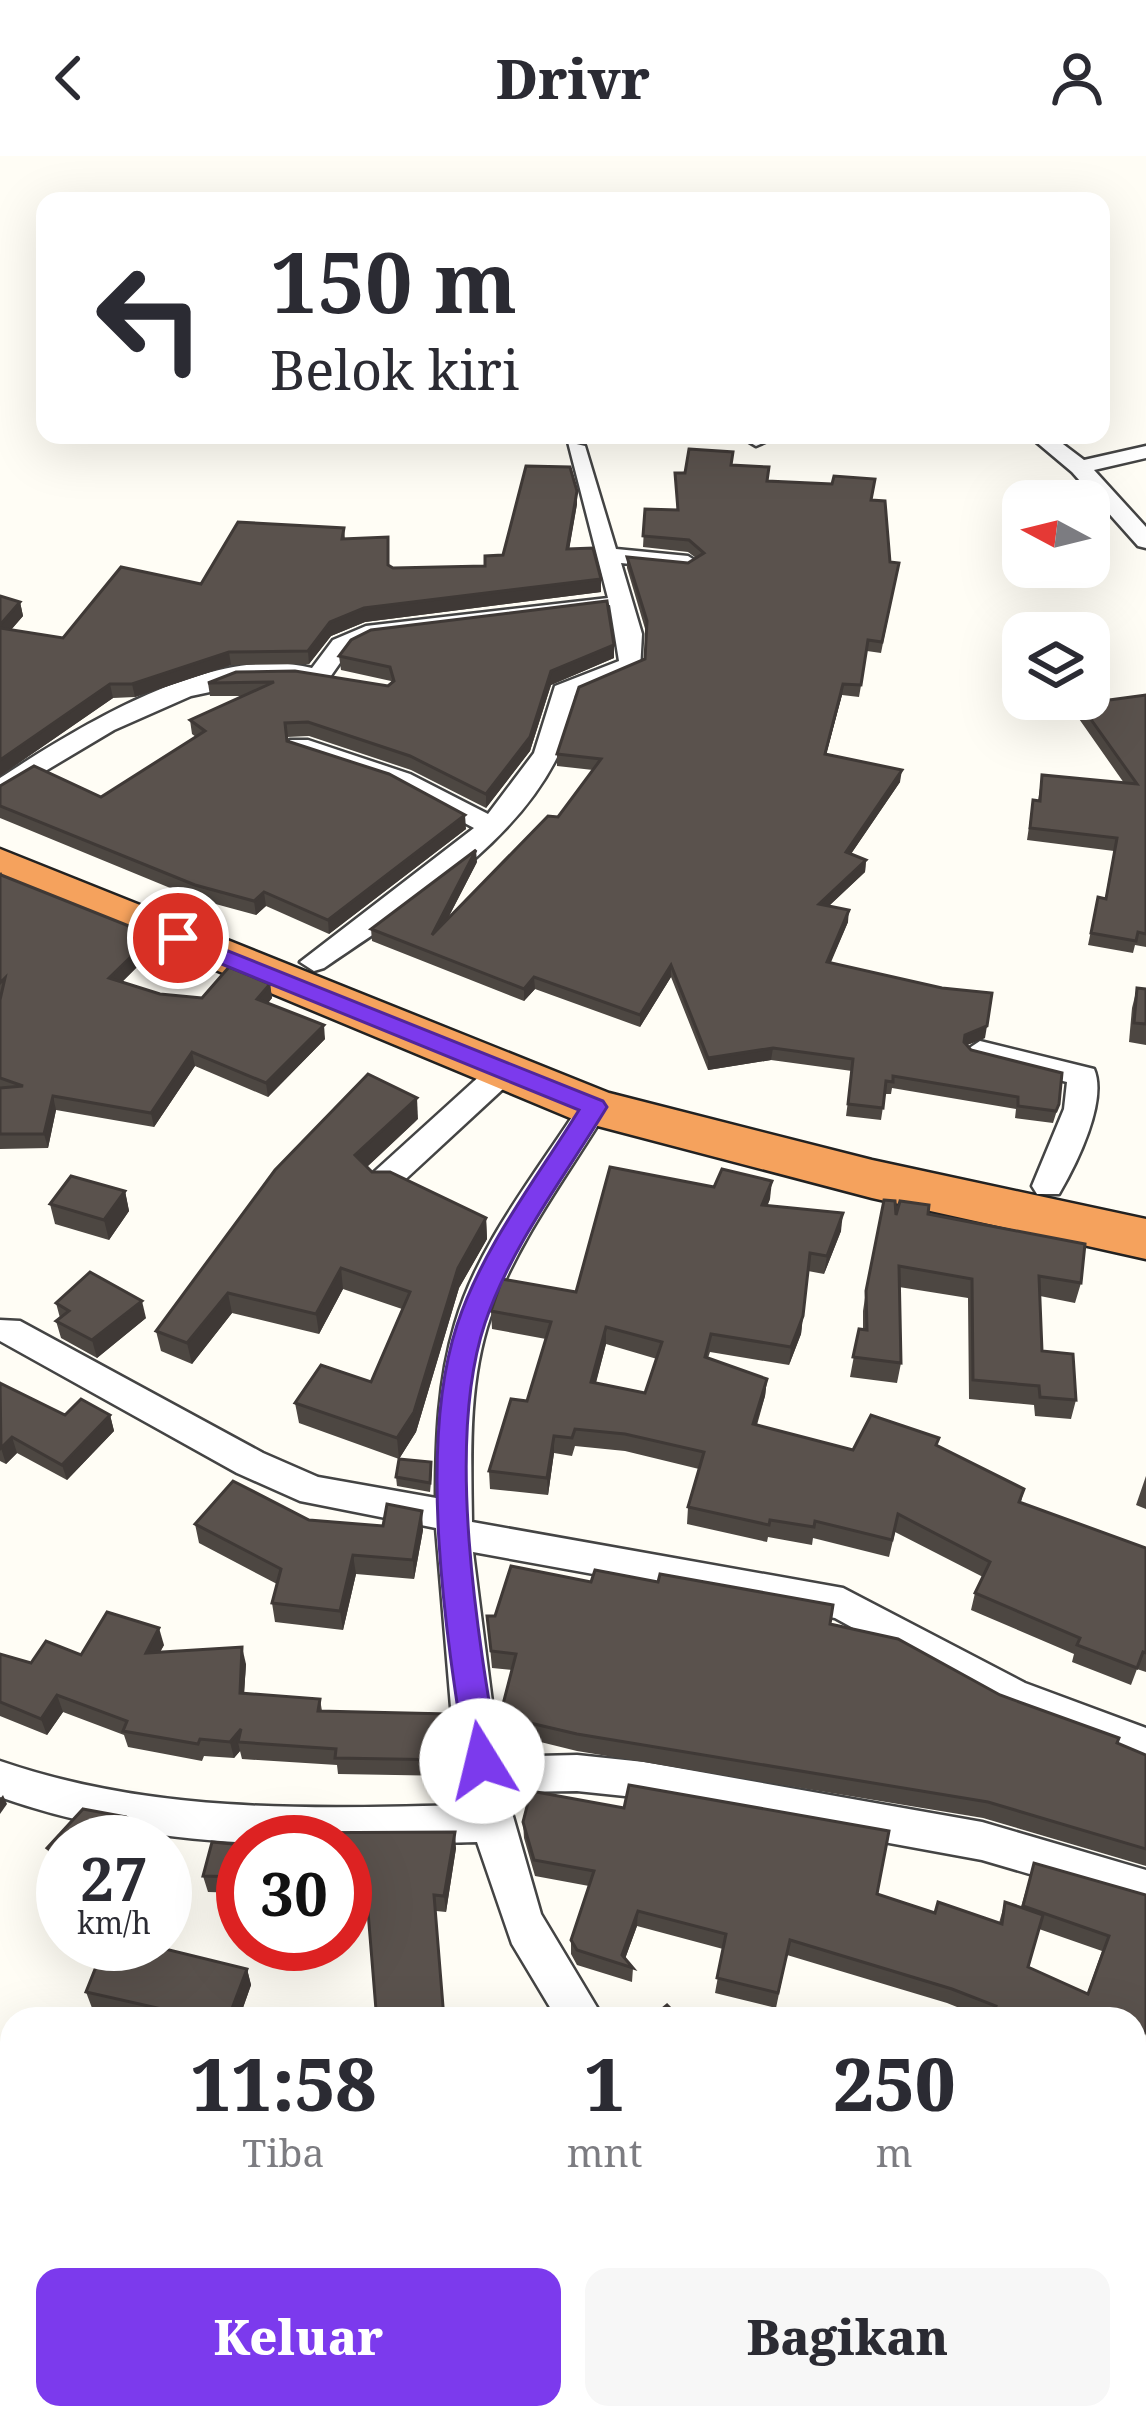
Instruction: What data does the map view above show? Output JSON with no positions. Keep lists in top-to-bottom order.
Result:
{
  "north": "left",
  "page": {
    "header": "Drivr",
    "turn": ["150 m", "Belok kiri"],
    "speed": "27 km/h",
    "limit": "30",
    "eta": [
      "11:58",
      "Tiba",
      "1",
      "mnt",
      "250",
      "m"
    ],
    "buttons": ["Keluar", "Bagikan"]
  }
}
